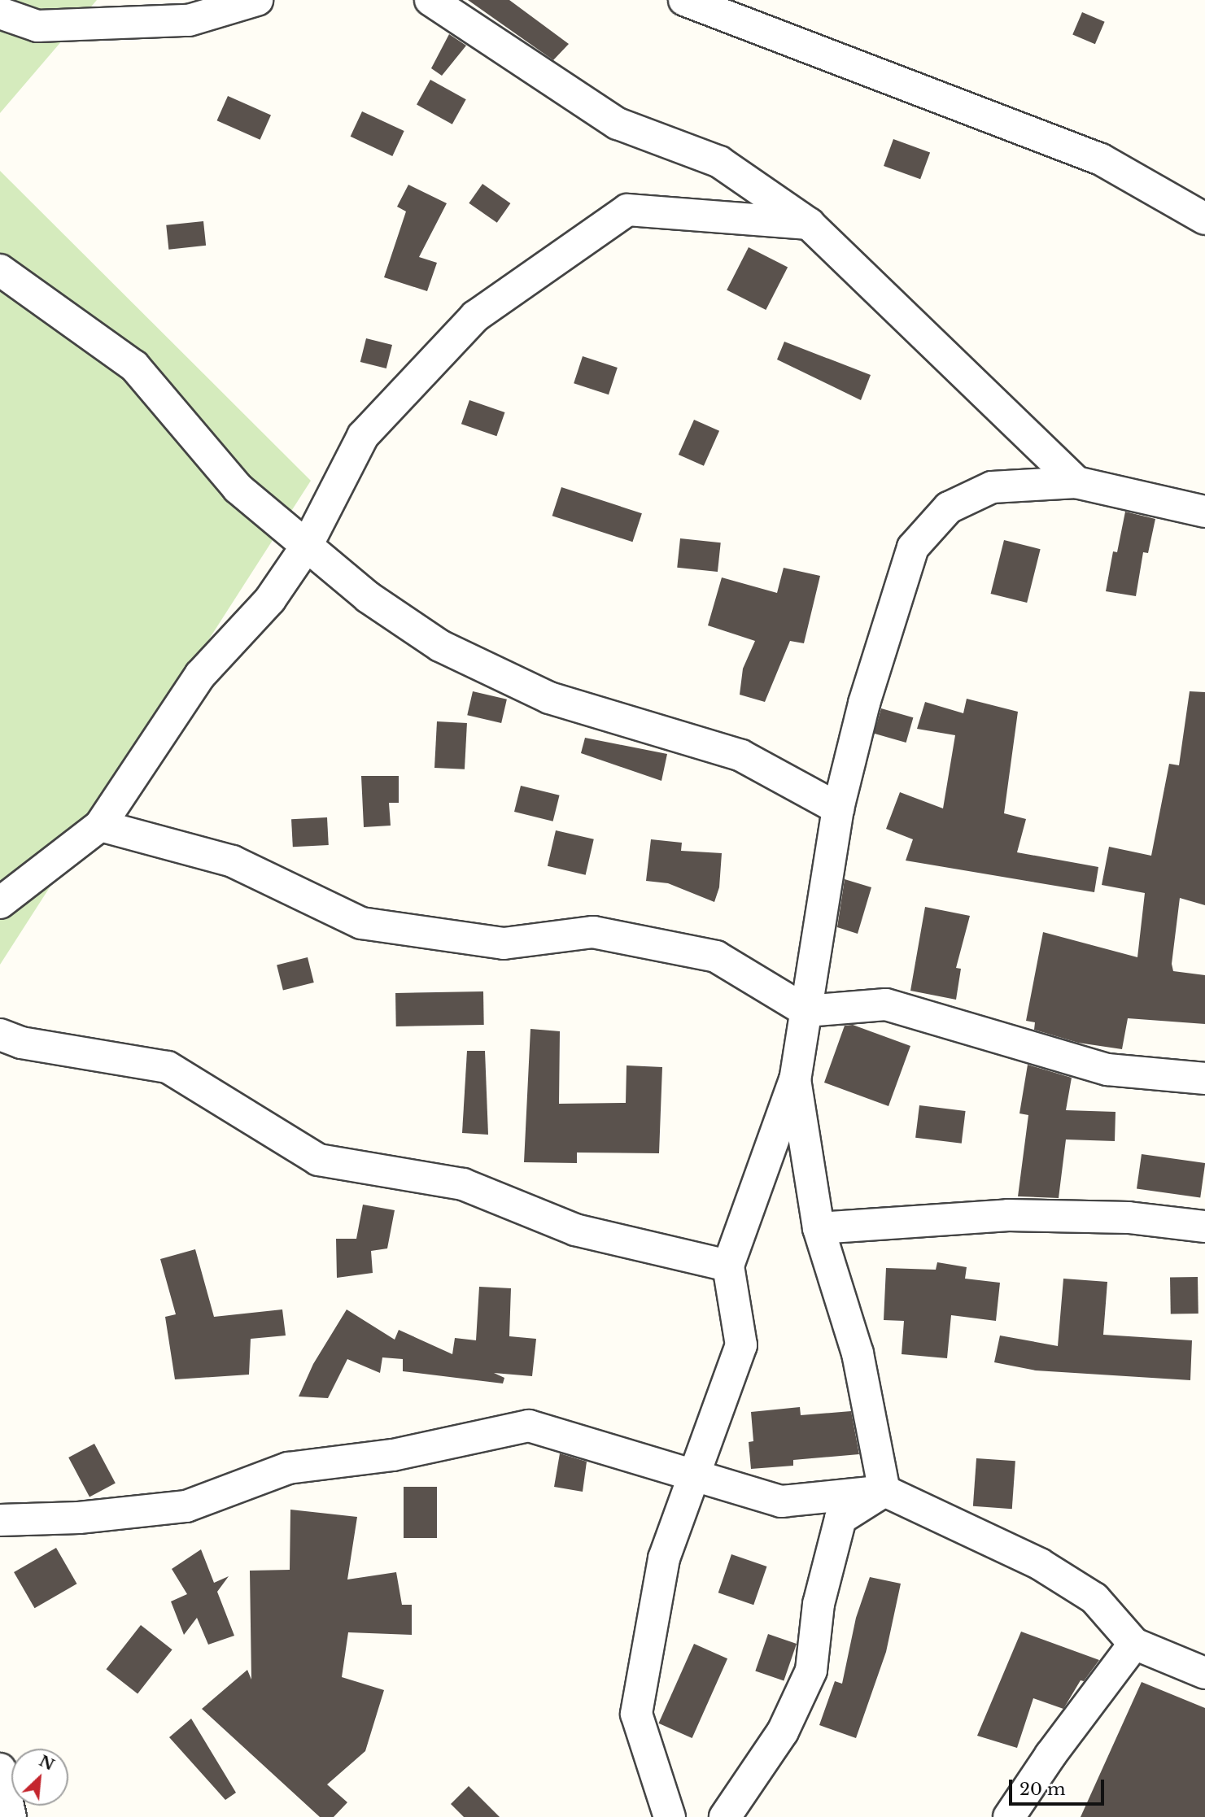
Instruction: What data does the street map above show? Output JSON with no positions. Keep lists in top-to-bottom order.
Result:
{
  "scale_bar": "20 m",
  "north": "top right"
}
